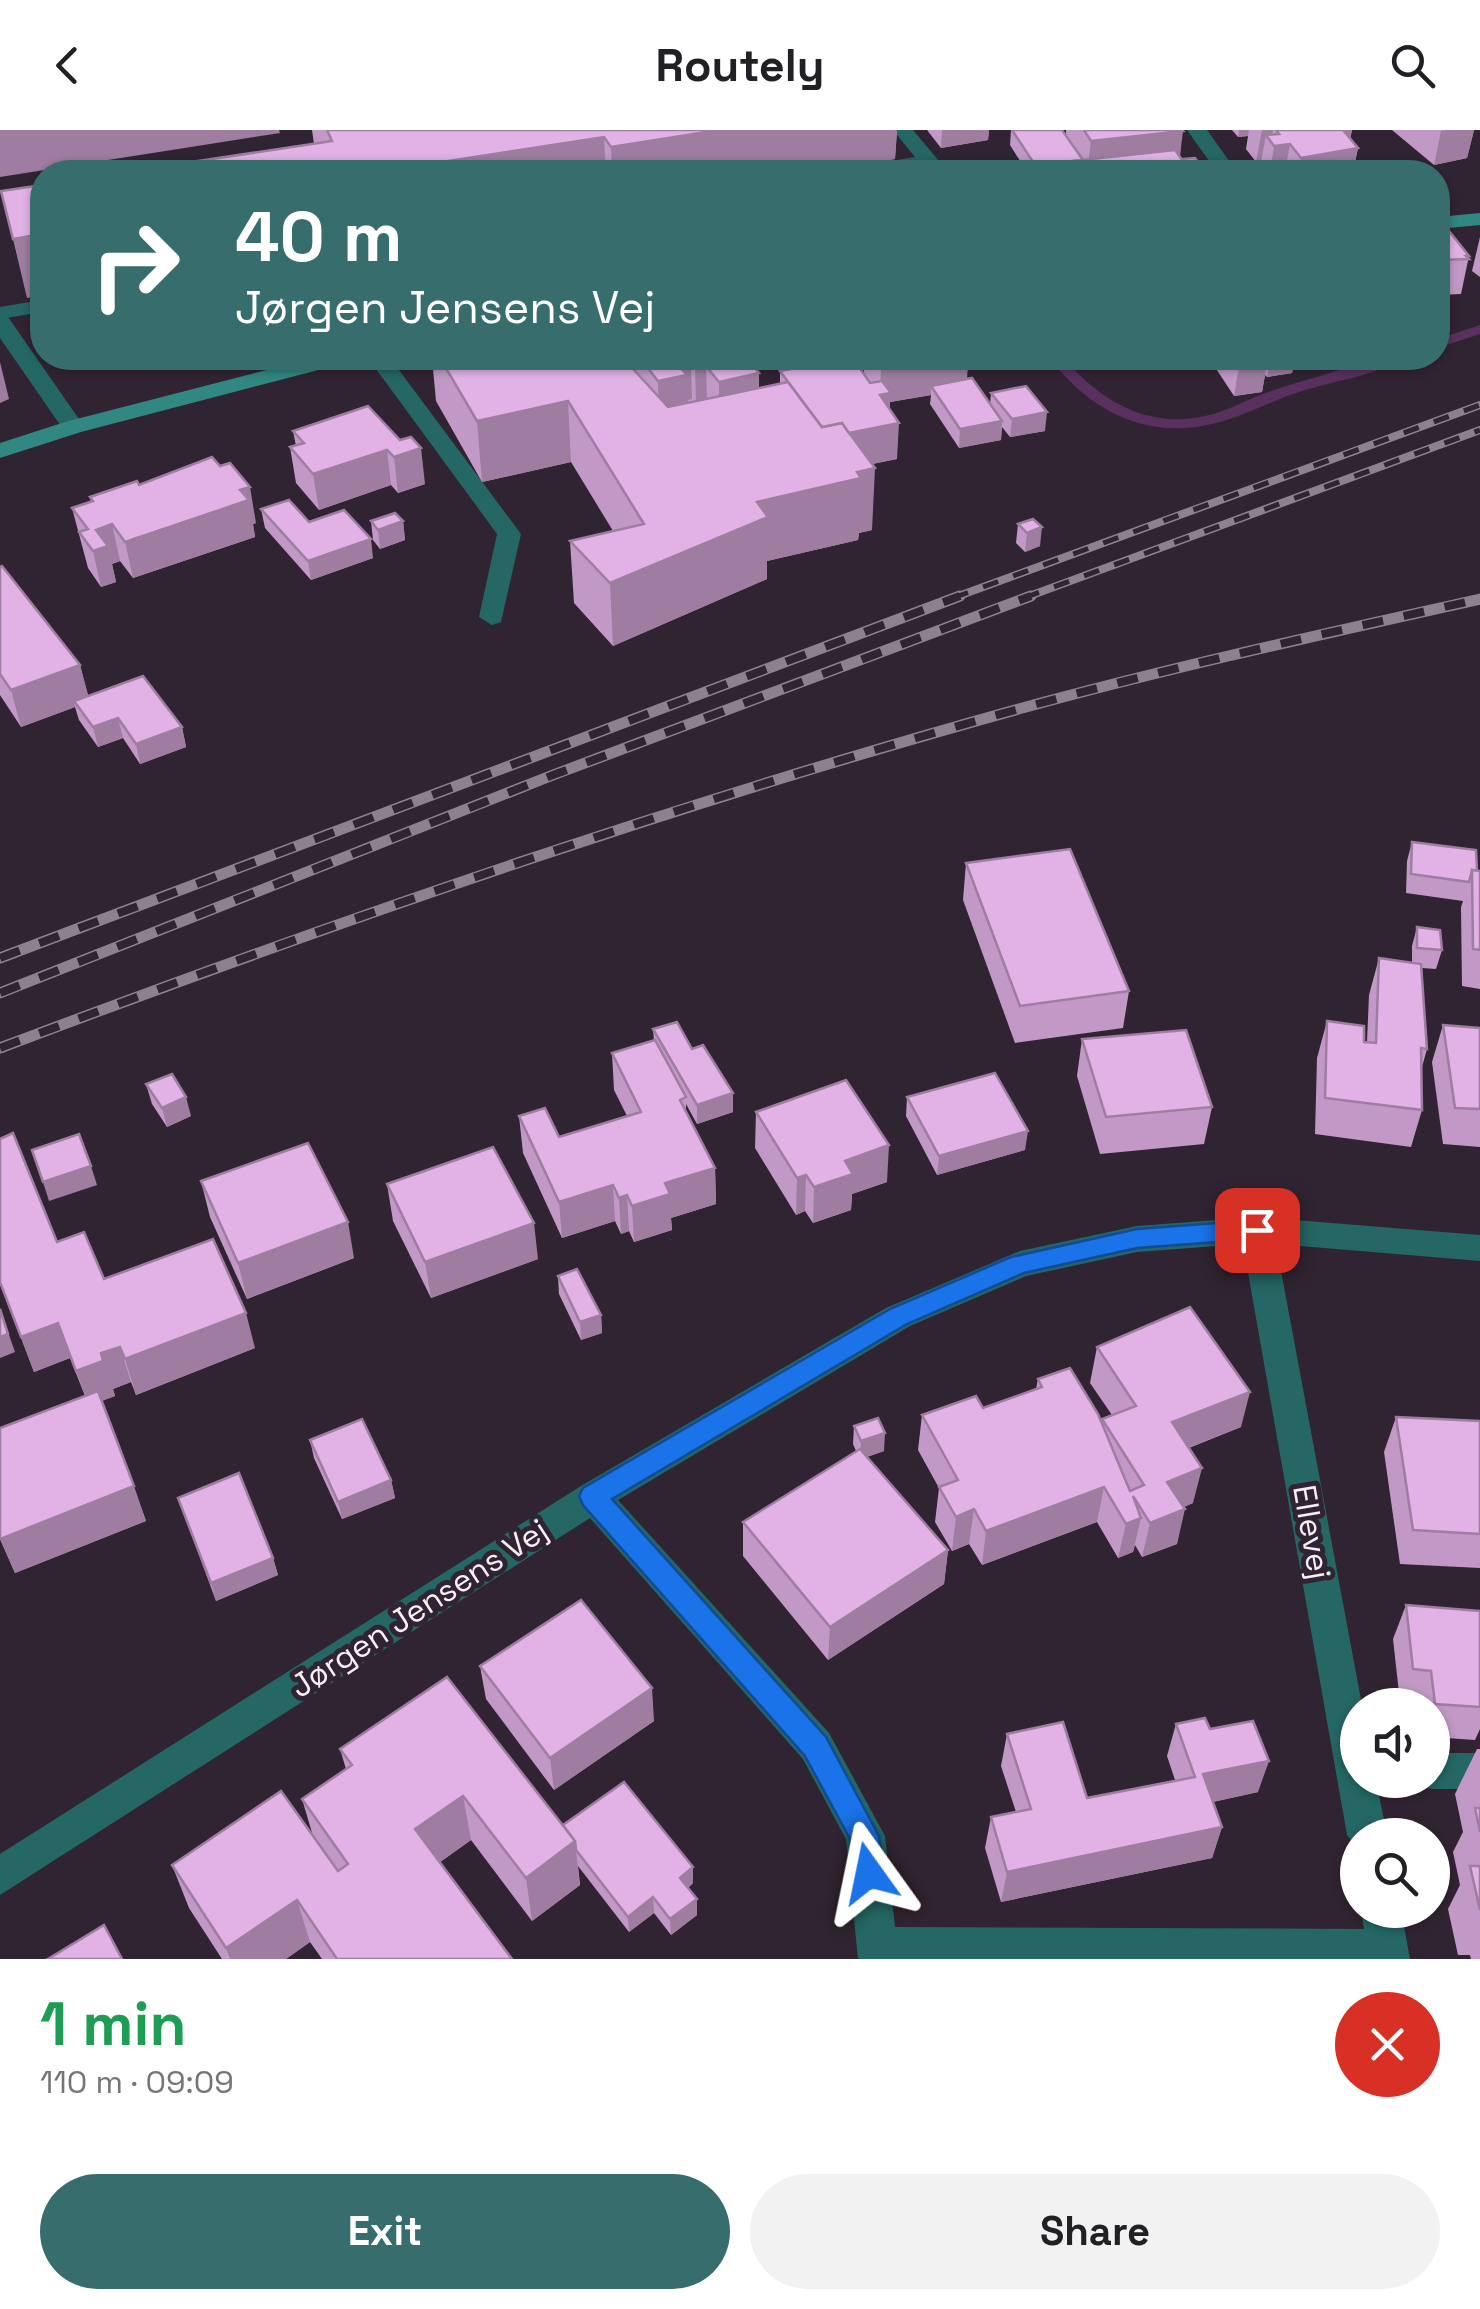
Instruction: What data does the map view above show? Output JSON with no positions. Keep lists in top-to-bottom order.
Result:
{
  "streets": {
    "street": ["Ellevej", "Jørgen Jensens Vej"]
  },
  "crossings": [
    ["Ellevej", "Jørgen Jensens Vej"]
  ],
  "page": {
    "header": "Routely",
    "turn": ["40 m", "Jørgen Jensens Vej"],
    "heading": ["1 min", "110 m · 09:09"],
    "buttons": ["Exit", "Share"]
  }
}
